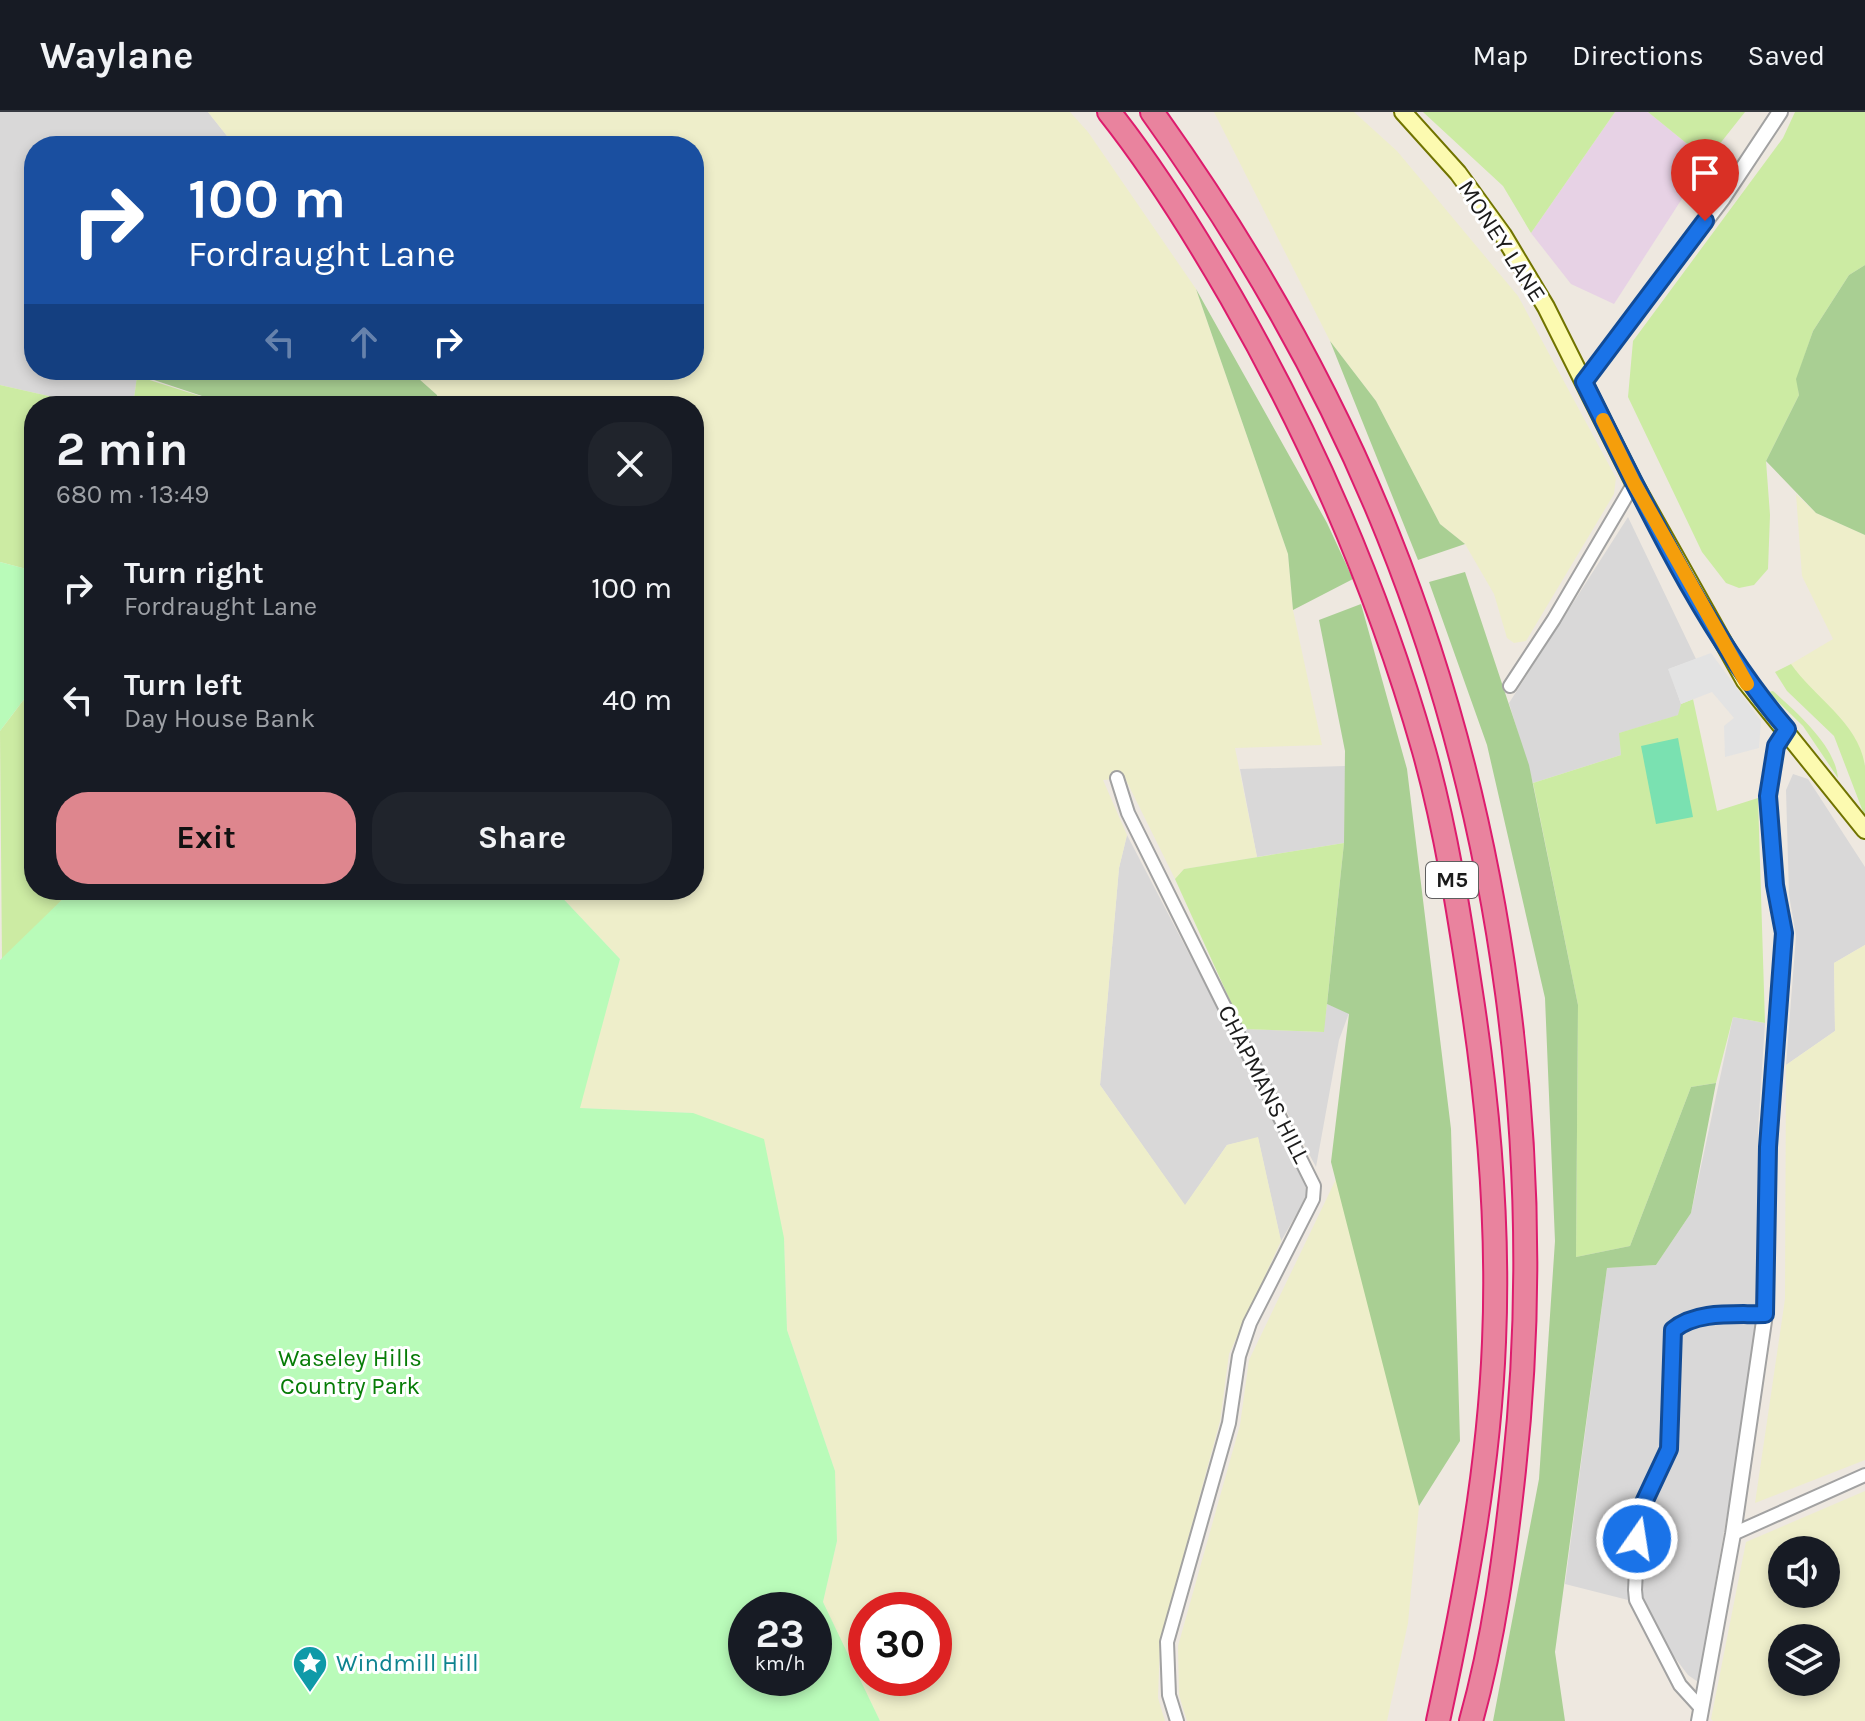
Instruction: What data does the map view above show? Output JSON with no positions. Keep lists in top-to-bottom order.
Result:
{
  "streets": {
    "highway": ["M5"],
    "main road": ["MONEY LANE"],
    "street": ["CHAPMANS HILL"]
  },
  "parks": ["Waseley Hills Country Park"],
  "places": {
    "place": ["Windmill Hill"]
  },
  "page": {
    "header": "Waylane",
    "nav": ["Map", "Directions", "Saved"],
    "turn": ["100 m", "Fordraught Lane"],
    "heading": ["2 min", "680 m · 13:49"],
    "list": [
      {
        "name": "Turn right",
        "note": "Fordraught Lane",
        "value": "100 m"
      },
      {
        "name": "Turn left",
        "note": "Day House Bank",
        "value": "40 m"
      }
    ],
    "buttons": ["Exit", "Share"],
    "speed": "23 km/h",
    "limit": "30"
  }
}
